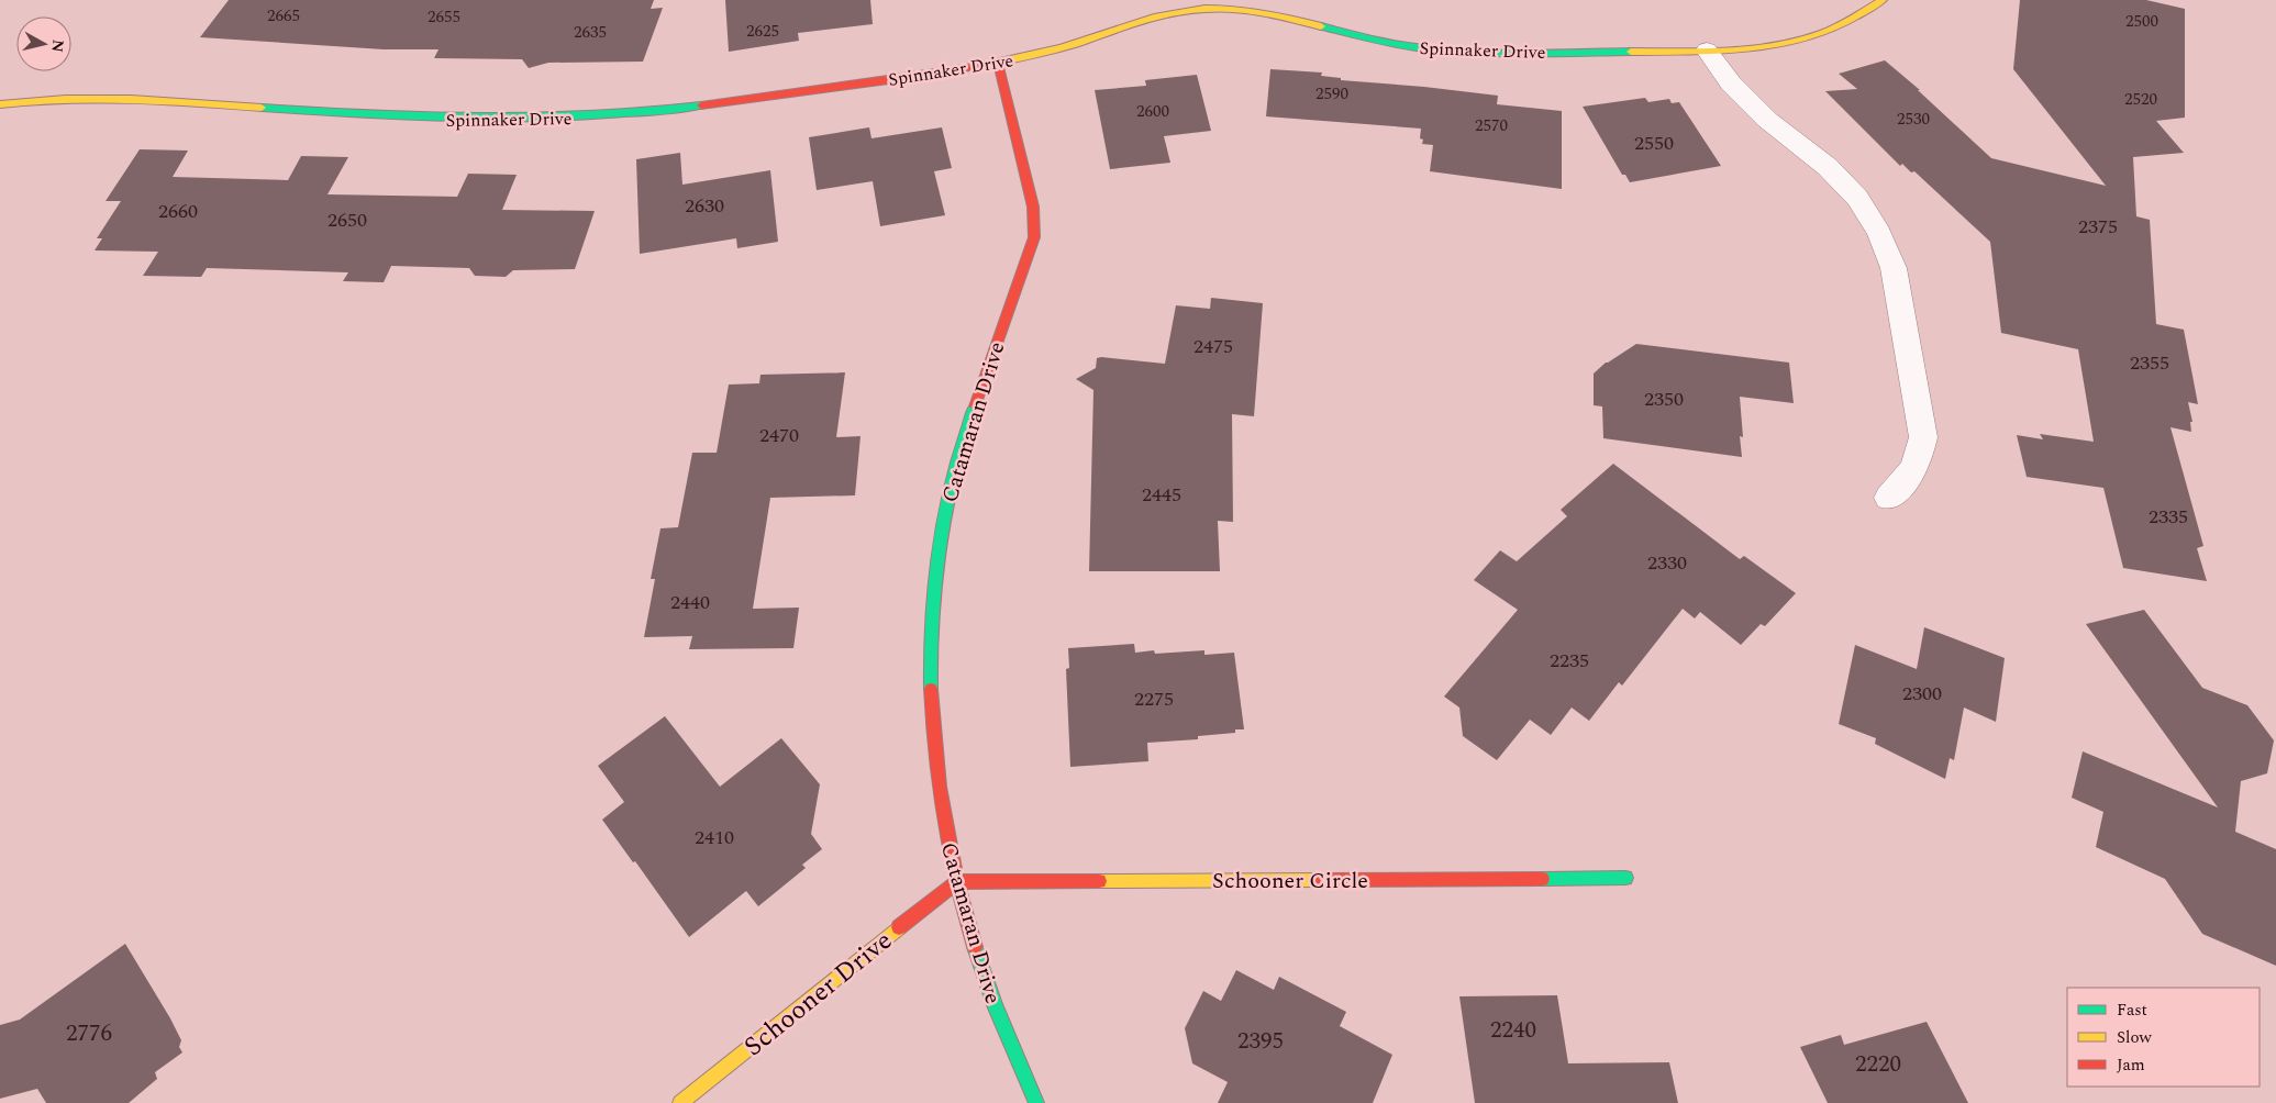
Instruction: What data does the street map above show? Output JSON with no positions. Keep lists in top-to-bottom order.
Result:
{
  "streets": {
    "street": [
      "Spinnaker Drive",
      "Catamaran Drive",
      "Schooner Circle",
      "Schooner Drive"
    ]
  },
  "crossings": [
    ["Spinnaker Drive", "Catamaran Drive"],
    ["Catamaran Drive", "Schooner Circle"],
    ["Catamaran Drive", "Schooner Drive"],
    ["Schooner Circle", "Schooner Drive"]
  ],
  "house_numbers": [
    "2665",
    "2655",
    "2500",
    "2625",
    "2635",
    "2590",
    "2520",
    "2600",
    "2530",
    "2570",
    "2550",
    "2630",
    "2660",
    "2650",
    "2375",
    "2475",
    "2355",
    "2350",
    "2470",
    "2445",
    "2335",
    "2330",
    "2440",
    "2235",
    "2300",
    "2275",
    "2410",
    "2240",
    "2776",
    "2395",
    "2220"
  ],
  "legend": ["Fast", "Slow", "Jam"],
  "north": "right"
}
